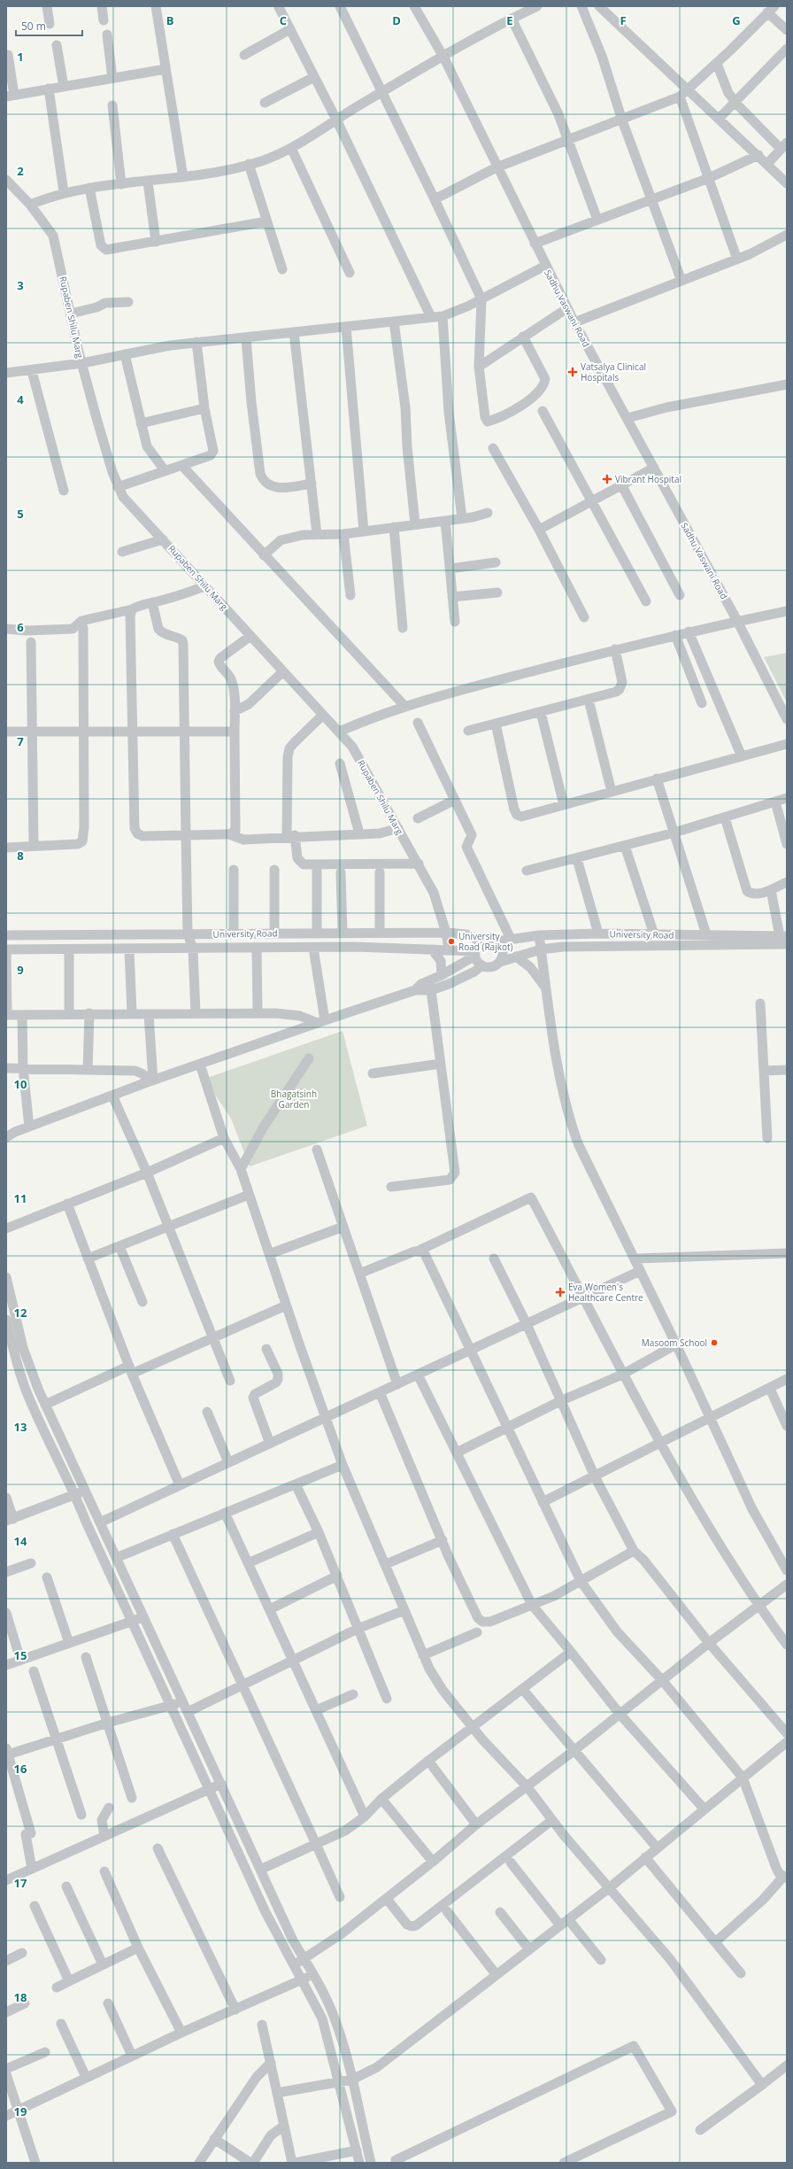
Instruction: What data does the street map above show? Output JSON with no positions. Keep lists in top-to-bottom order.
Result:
{
  "streets": {
    "street": ["Sadhu Vaswani Road", "Rupaben Shilu Marg", "University Road"]
  },
  "crossings": [
    ["Rupaben Shilu Marg", "University Road"]
  ],
  "parks": ["Bhagatsinh Garden"],
  "places": {
    "health": ["Vatsalya Clinical Hospitals", "Vibrant Hospital", "Eva Women's Healthcare Centre"],
    "other": ["University Road (Rajkot)", "Masoom School"]
  },
  "scale_bar": "50 m",
  "grid": {
    "columns": [
      "B",
      "C",
      "D",
      "E",
      "F",
      "G"
    ],
    "rows": [
      "1",
      "2",
      "3",
      "4",
      "5",
      "6",
      "7",
      "8",
      "9",
      "10",
      "11",
      "12",
      "13",
      "14",
      "15",
      "16",
      "17",
      "18",
      "19"
    ]
  }
}
